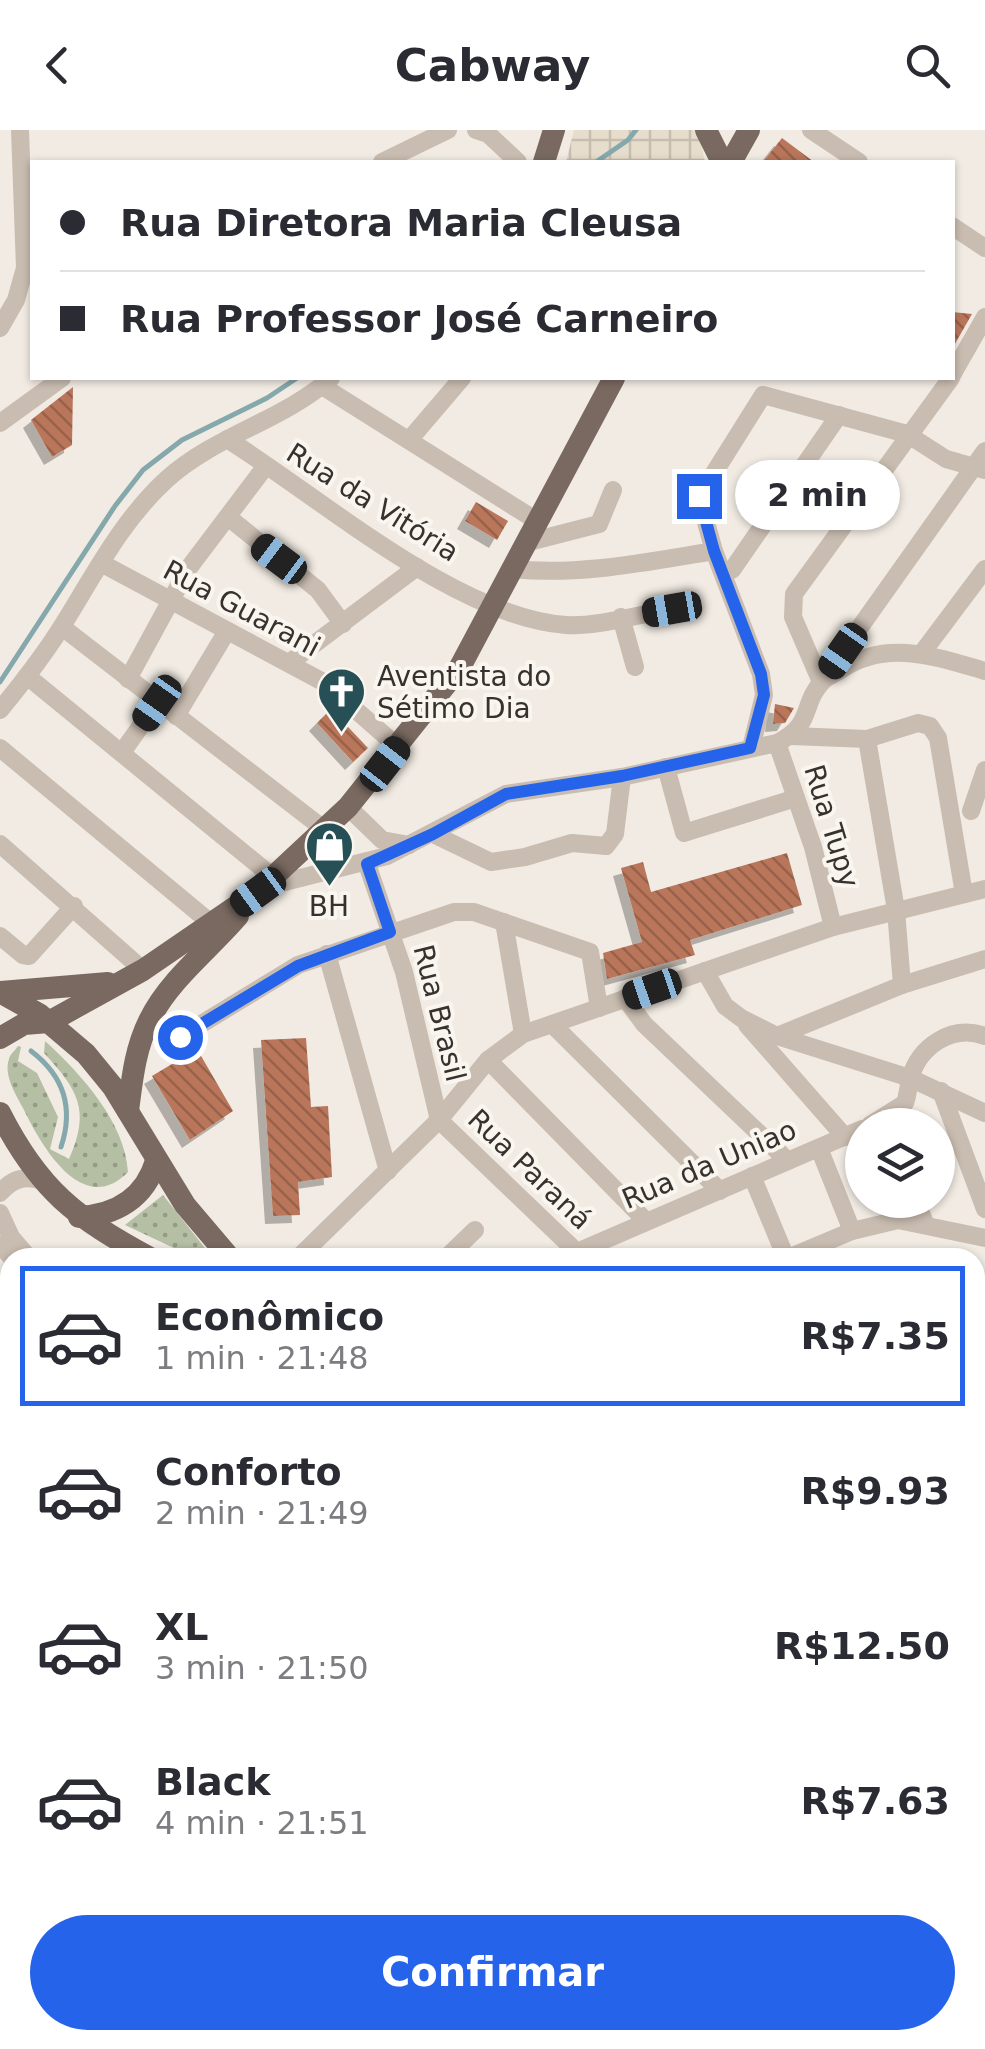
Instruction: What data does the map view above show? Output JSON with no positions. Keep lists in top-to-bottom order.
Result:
{
  "streets": {
    "street": [
      "Rua da Vitória",
      "Rua Guarani",
      "Rua Tupy",
      "Rua Brasil",
      "Rua da Uniao",
      "Rua Paraná"
    ]
  },
  "crossings": [
    ["Rua Brasil", "Rua Paraná"]
  ],
  "places": {
    "church": ["Aventista do Sétimo Dia"],
    "shop": ["BH"]
  },
  "page": {
    "header": "Cabway",
    "banner": ["Rua Diretora Maria Cleusa", "Rua Professor José Carneiro"],
    "bubble": "2 min",
    "list": [
      {
        "name": "Econômico",
        "note": "1 min · 21:48",
        "value": "R$7.35"
      },
      {
        "name": "Conforto",
        "note": "2 min · 21:49",
        "value": "R$9.93"
      },
      {
        "name": "XL",
        "note": "3 min · 21:50",
        "value": "R$12.50"
      },
      {
        "name": "Black",
        "note": "4 min · 21:51",
        "value": "R$7.63"
      }
    ],
    "buttons": "Confirmar"
  }
}
